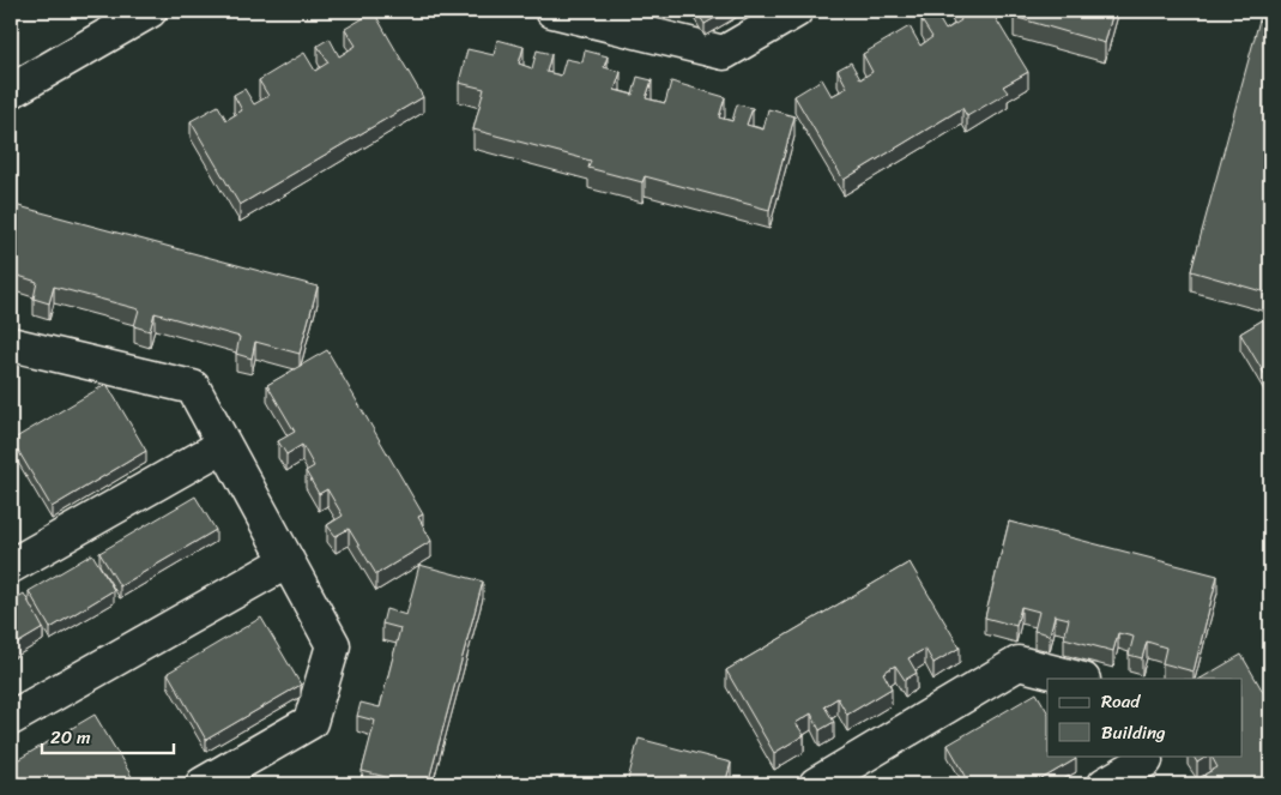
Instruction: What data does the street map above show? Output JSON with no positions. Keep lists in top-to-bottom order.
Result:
{
  "legend": ["Road", "Building"],
  "scale_bar": "20 m"
}
